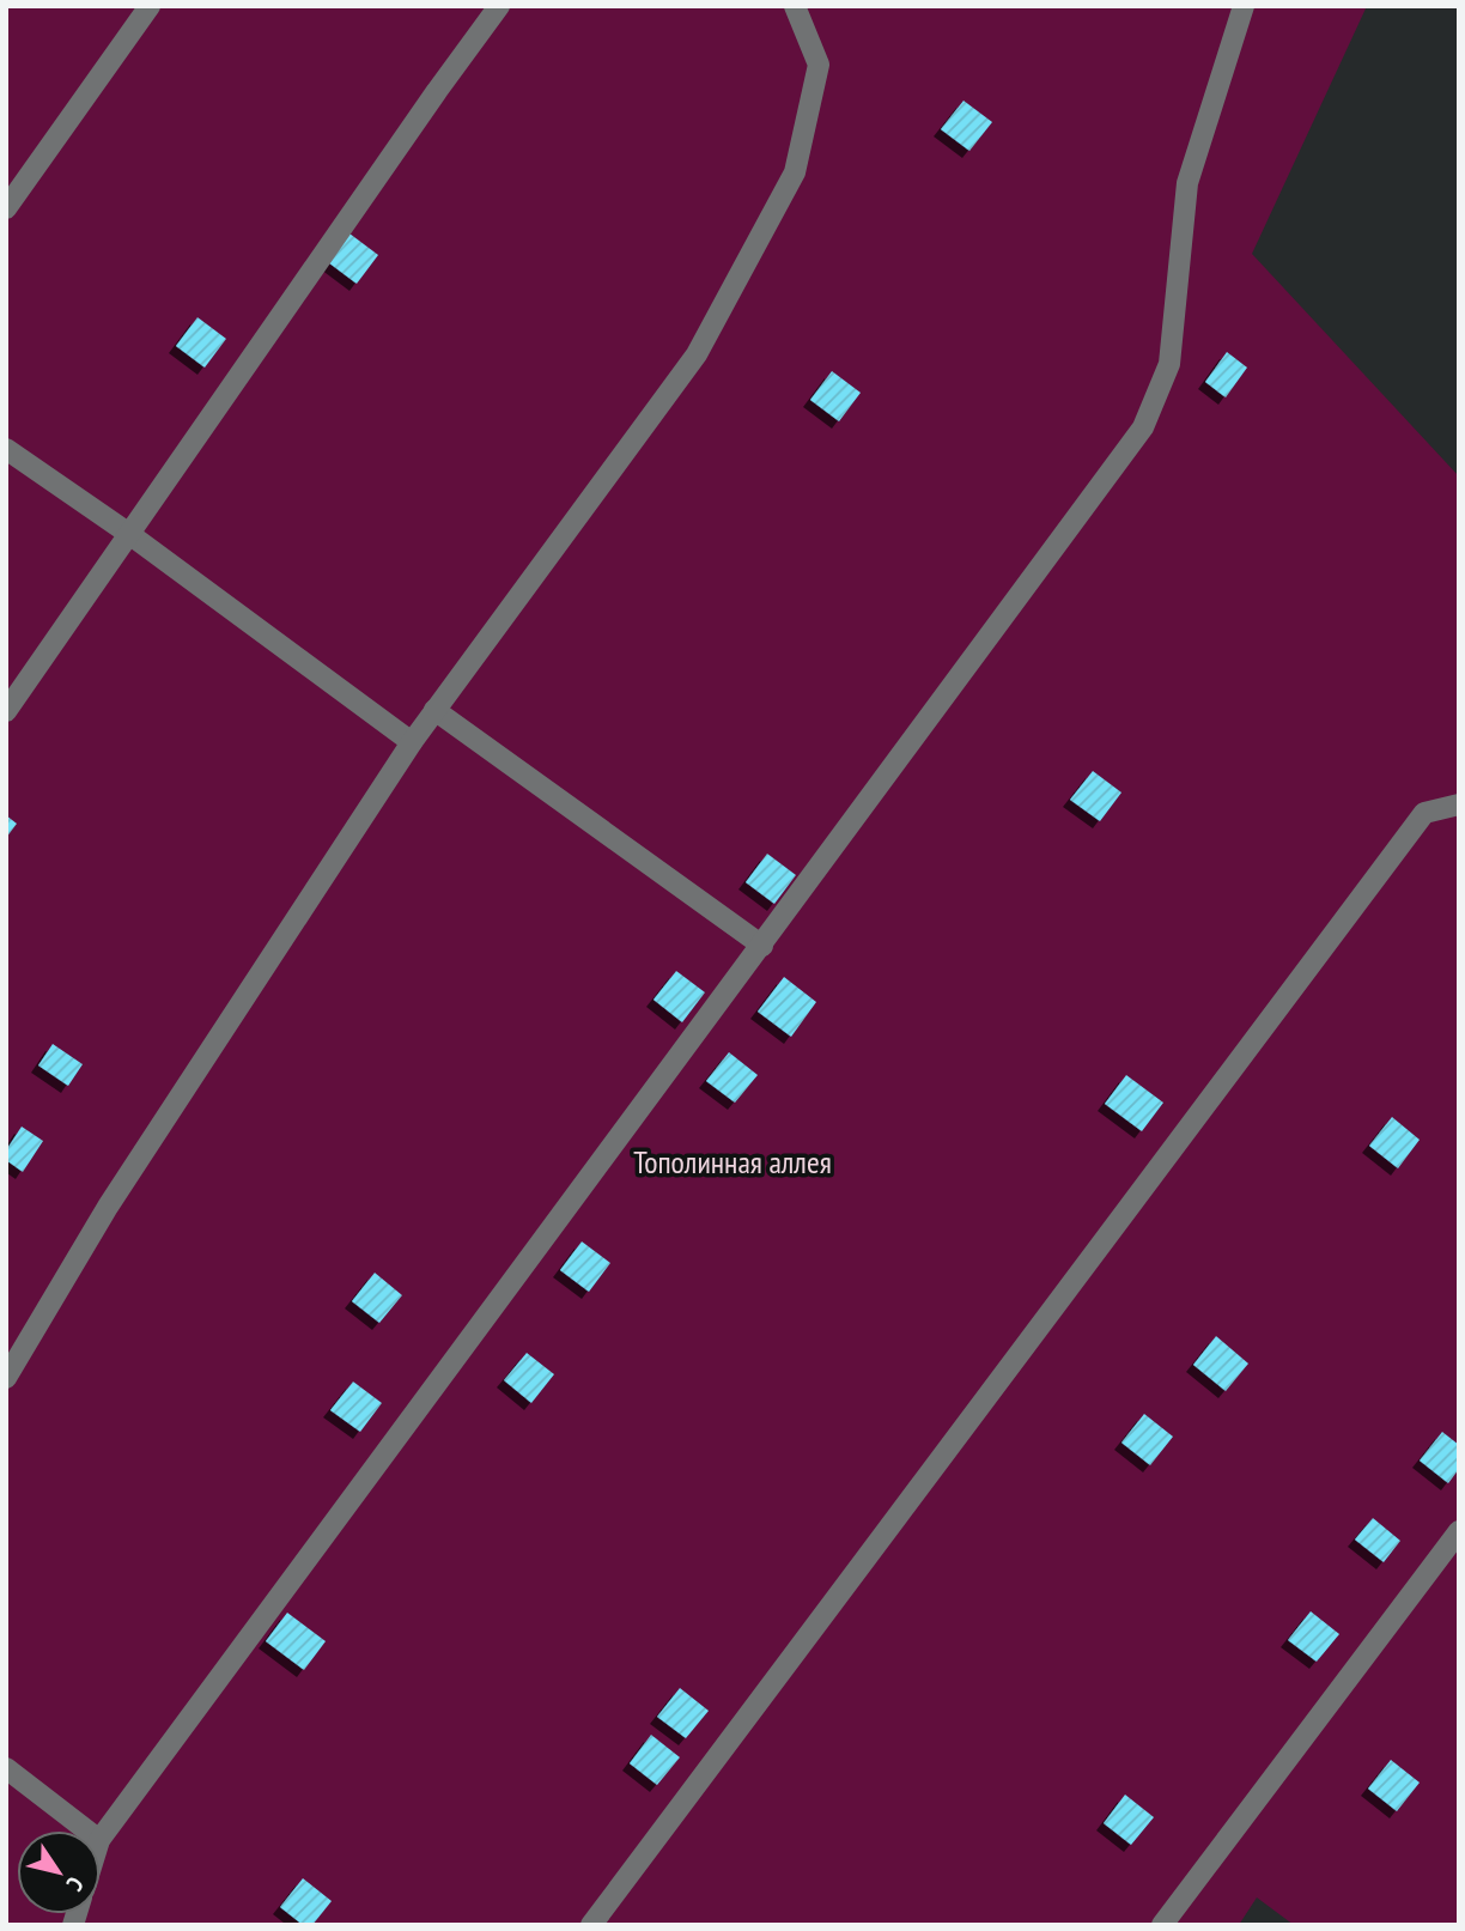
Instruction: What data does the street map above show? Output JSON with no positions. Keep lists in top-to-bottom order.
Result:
{
  "parks": ["Тополинная аллея"],
  "north": "bottom right"
}
